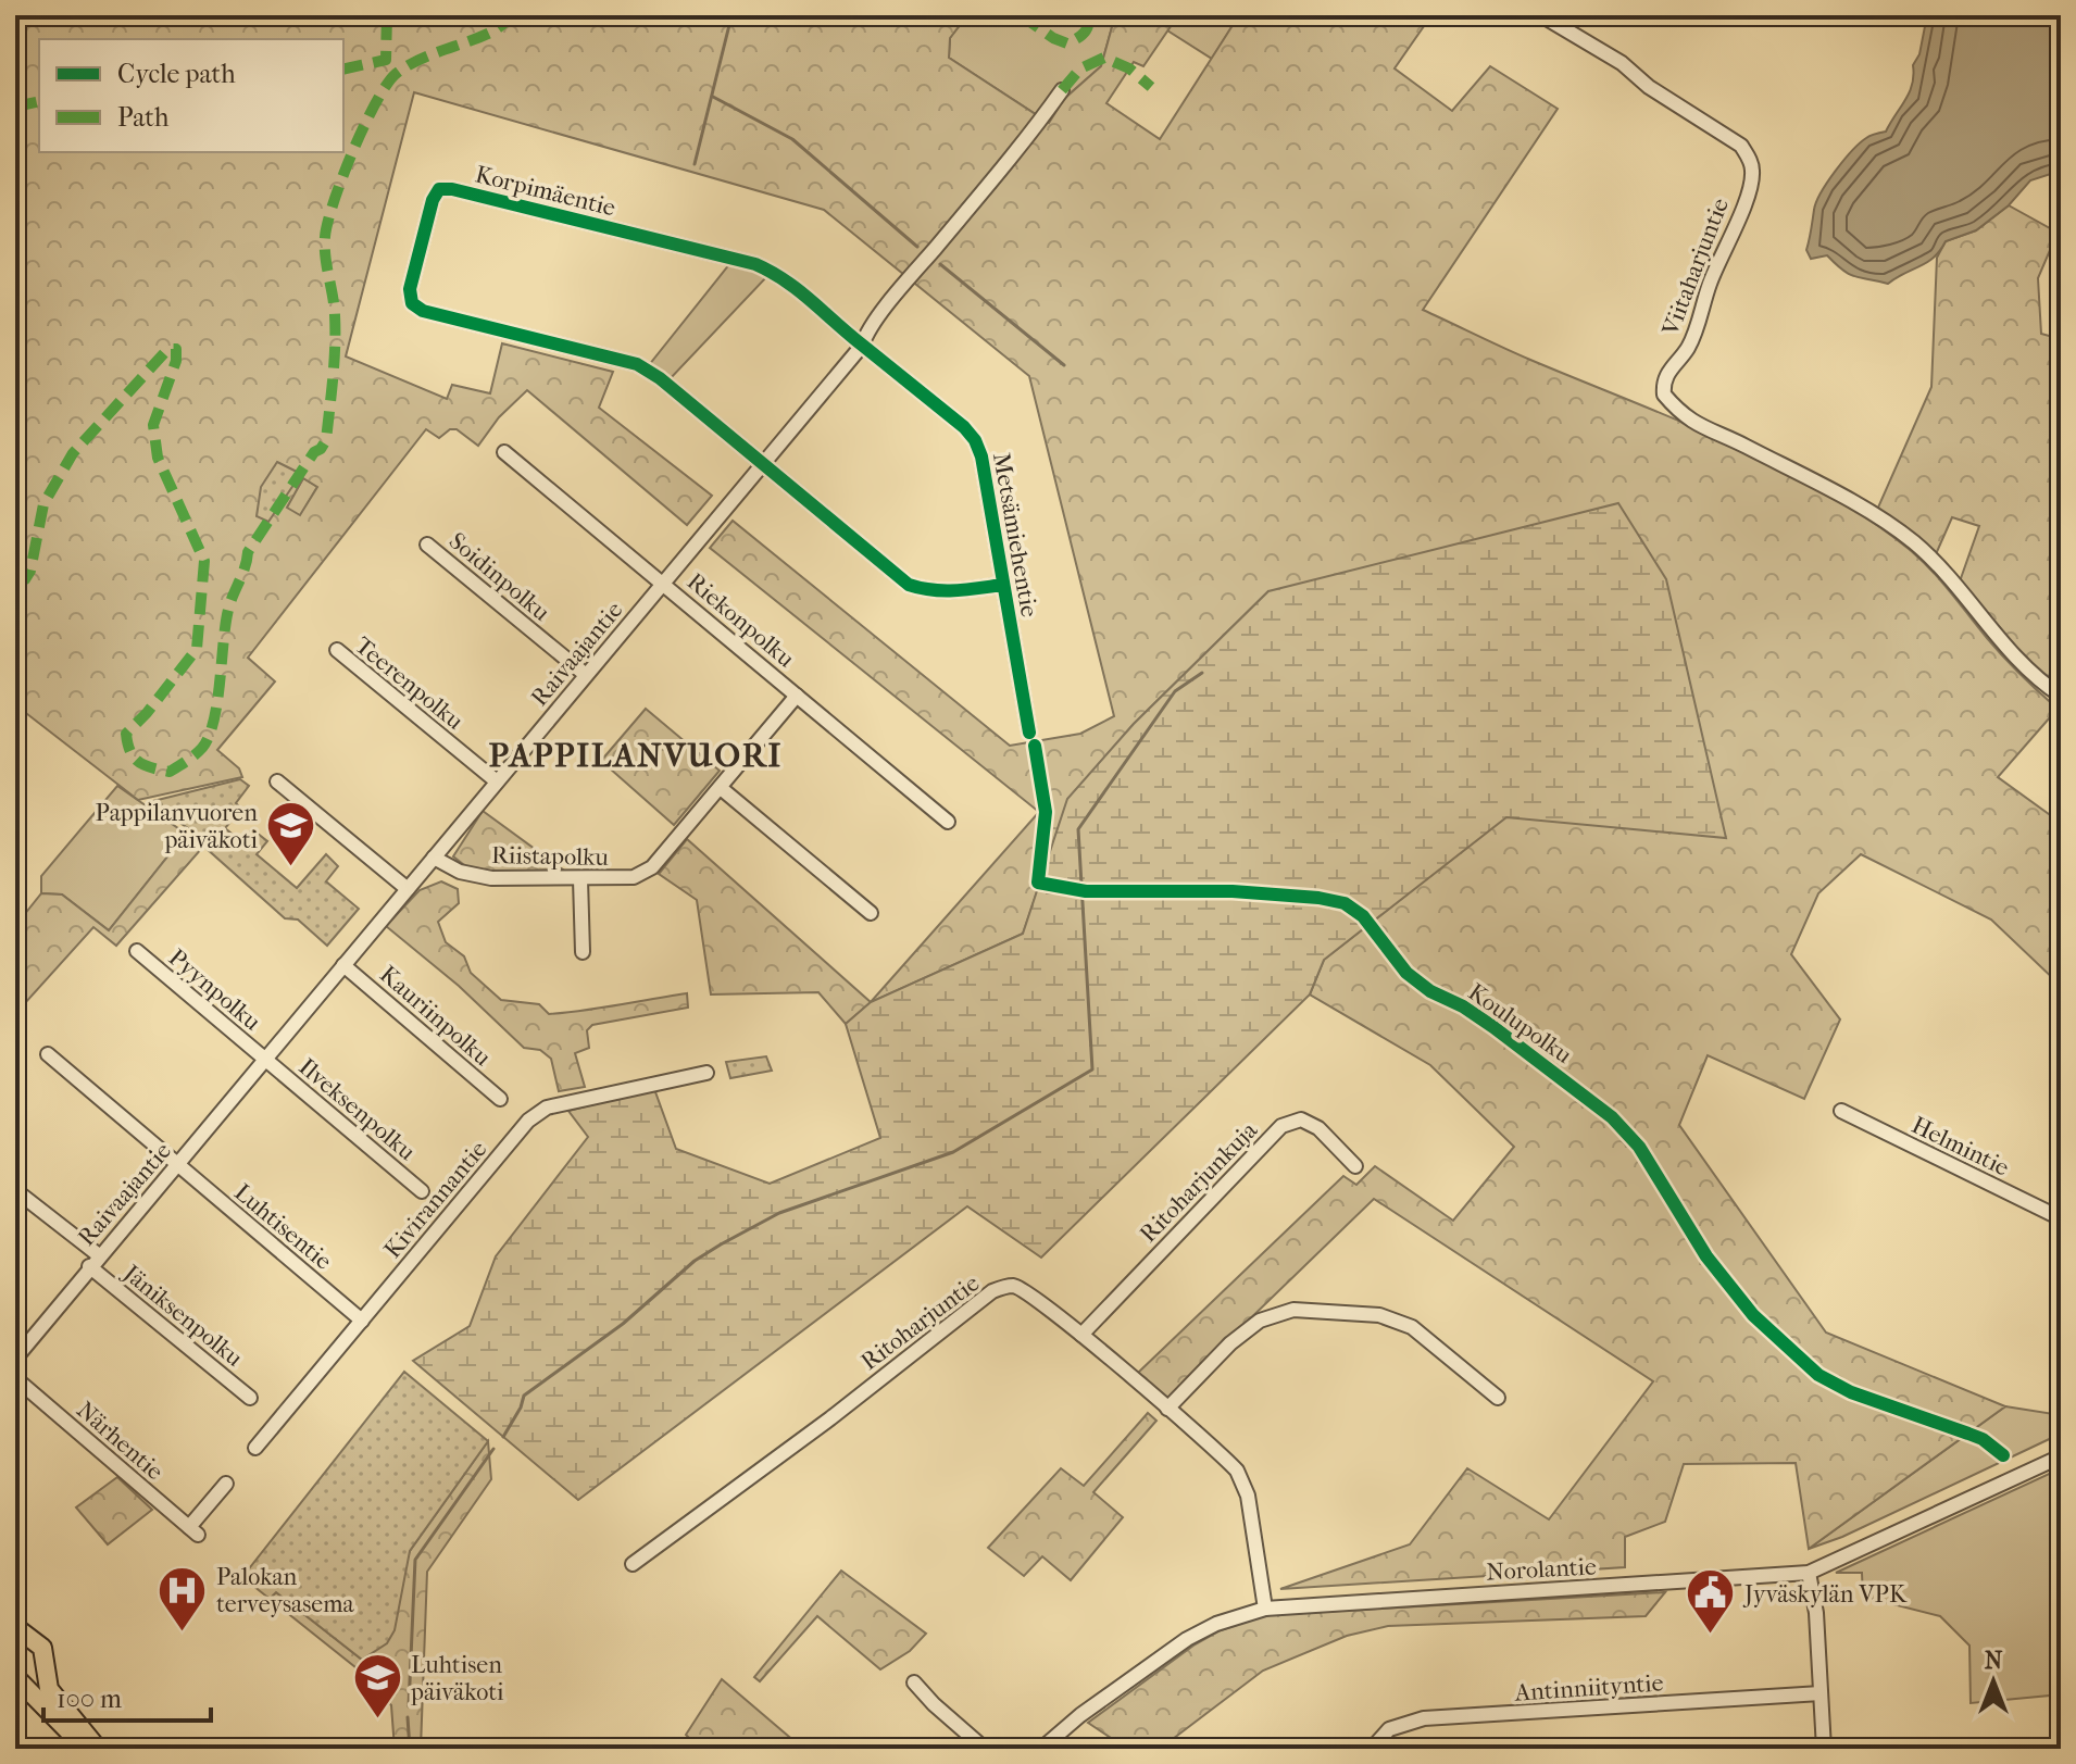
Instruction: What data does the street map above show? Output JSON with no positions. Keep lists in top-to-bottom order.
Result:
{
  "streets": {
    "street": [
      "Korpimäentie",
      "Viitaharjuntie",
      "Metsämiehentie",
      "Soidinpolku",
      "Riekonpolku",
      "Raivaajantie",
      "Teerenpolku",
      "Riistapolku",
      "Pyynpolku",
      "Kauriinpolku",
      "Ilveksenpolku",
      "Helmintie",
      "Ritoharjunkuja",
      "Kivirannantie",
      "Luhtisentie",
      "Jäniksenpolku",
      "Ritoharjuntie",
      "Närhentie",
      "Norolantie",
      "Antinniityntie"
    ],
    "cycle path": ["Koulupolku"]
  },
  "crossings": [
    ["Korpimäentie", "Metsämiehentie"],
    ["Korpimäentie", "Raivaajantie"],
    ["Metsämiehentie", "Raivaajantie"],
    ["Soidinpolku", "Raivaajantie"],
    ["Riekonpolku", "Raivaajantie"],
    ["Riekonpolku", "Riistapolku"],
    ["Raivaajantie", "Teerenpolku"],
    ["Raivaajantie", "Riistapolku"],
    ["Raivaajantie", "Pyynpolku"],
    ["Raivaajantie", "Kauriinpolku"],
    ["Raivaajantie", "Ilveksenpolku"],
    ["Raivaajantie", "Luhtisentie"],
    ["Raivaajantie", "Jäniksenpolku"],
    ["Pyynpolku", "Ilveksenpolku"],
    ["Ritoharjunkuja", "Ritoharjuntie"],
    ["Kivirannantie", "Luhtisentie"],
    ["Ritoharjuntie", "Norolantie"]
  ],
  "districts": ["PAPPILANVUORI"],
  "places": {
    "school or university": ["Pappilanvuoren päiväkoti", "Luhtisen päiväkoti"],
    "hospital": ["Palokan terveysasema"],
    "public building": ["Jyväskylän VPK"]
  },
  "legend": ["Cycle path", "Path"],
  "scale_bar": "100 m",
  "north": "top"
}
